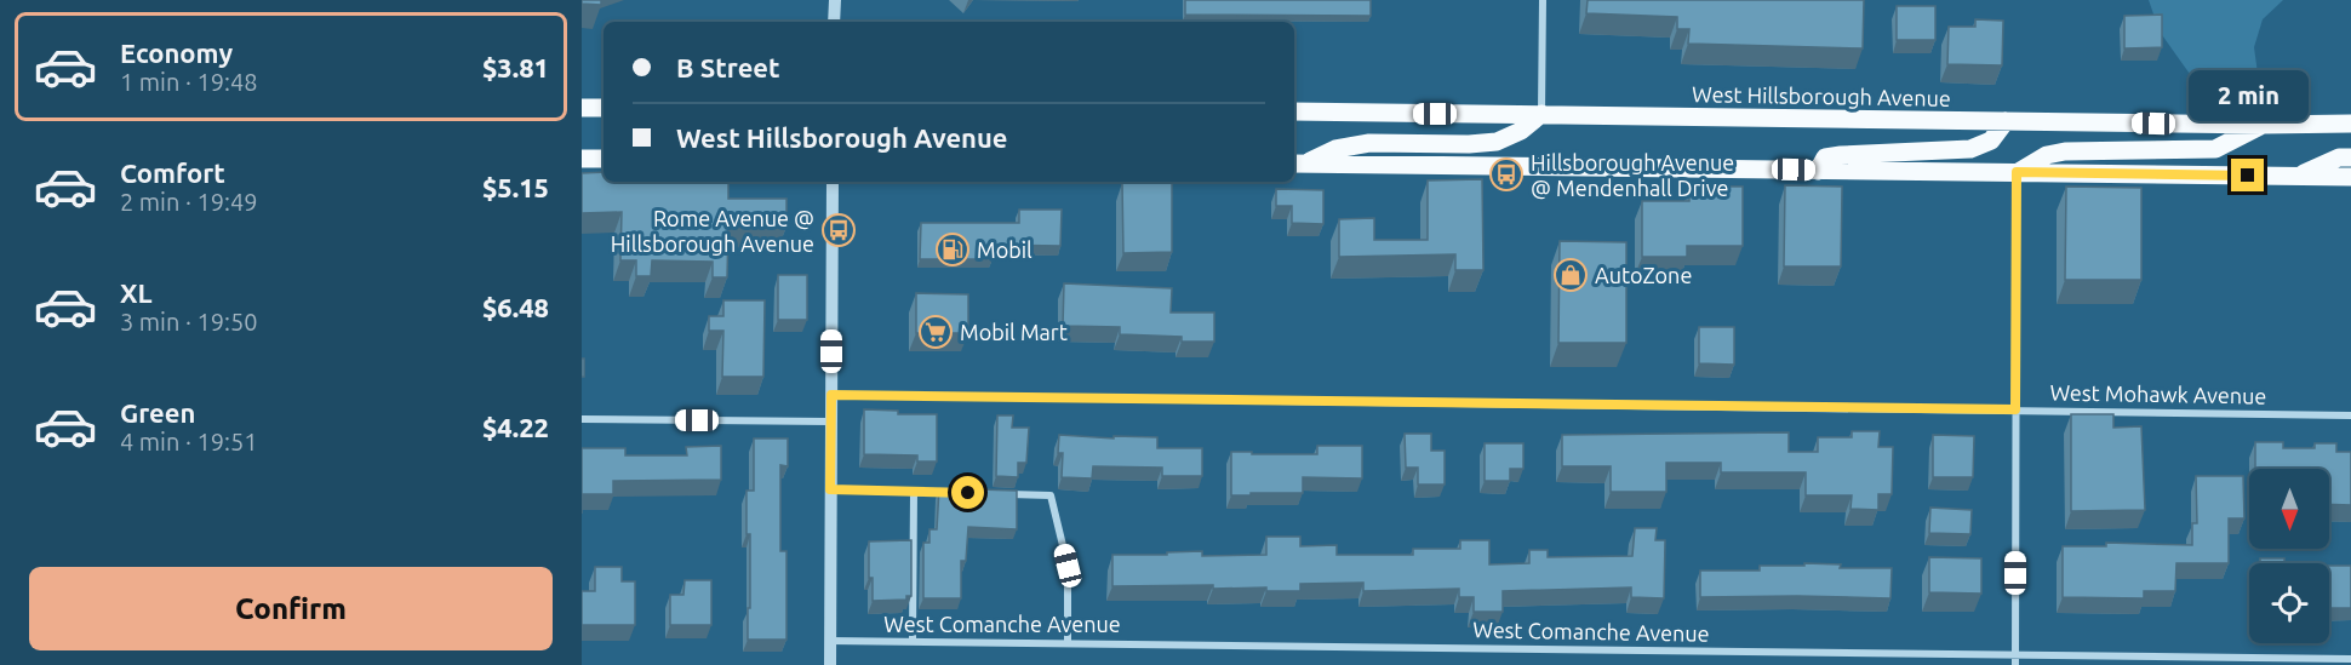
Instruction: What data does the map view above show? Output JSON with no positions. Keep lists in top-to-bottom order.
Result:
{
  "streets": {
    "main road": ["West Hillsborough Avenue"],
    "street": ["West Mohawk Avenue", "West Comanche Avenue"]
  },
  "places": {
    "bus stop": ["Hillsborough Avenue @ Mendenhall Drive", "Rome Avenue @ Hillsborough Avenue"],
    "fuel station": ["Mobil"],
    "shop": ["AutoZone"],
    "supermarket": ["Mobil Mart"]
  },
  "north": "bottom",
  "page": {
    "list": [
      {
        "name": "Economy",
        "note": "1 min · 19:48",
        "value": "$3.81"
      },
      {
        "name": "Comfort",
        "note": "2 min · 19:49",
        "value": "$5.15"
      },
      {
        "name": "XL",
        "note": "3 min · 19:50",
        "value": "$6.48"
      },
      {
        "name": "Green",
        "note": "4 min · 19:51",
        "value": "$4.22"
      }
    ],
    "banner": ["B Street", "West Hillsborough Avenue"],
    "bubble": "2 min",
    "buttons": "Confirm"
  }
}
